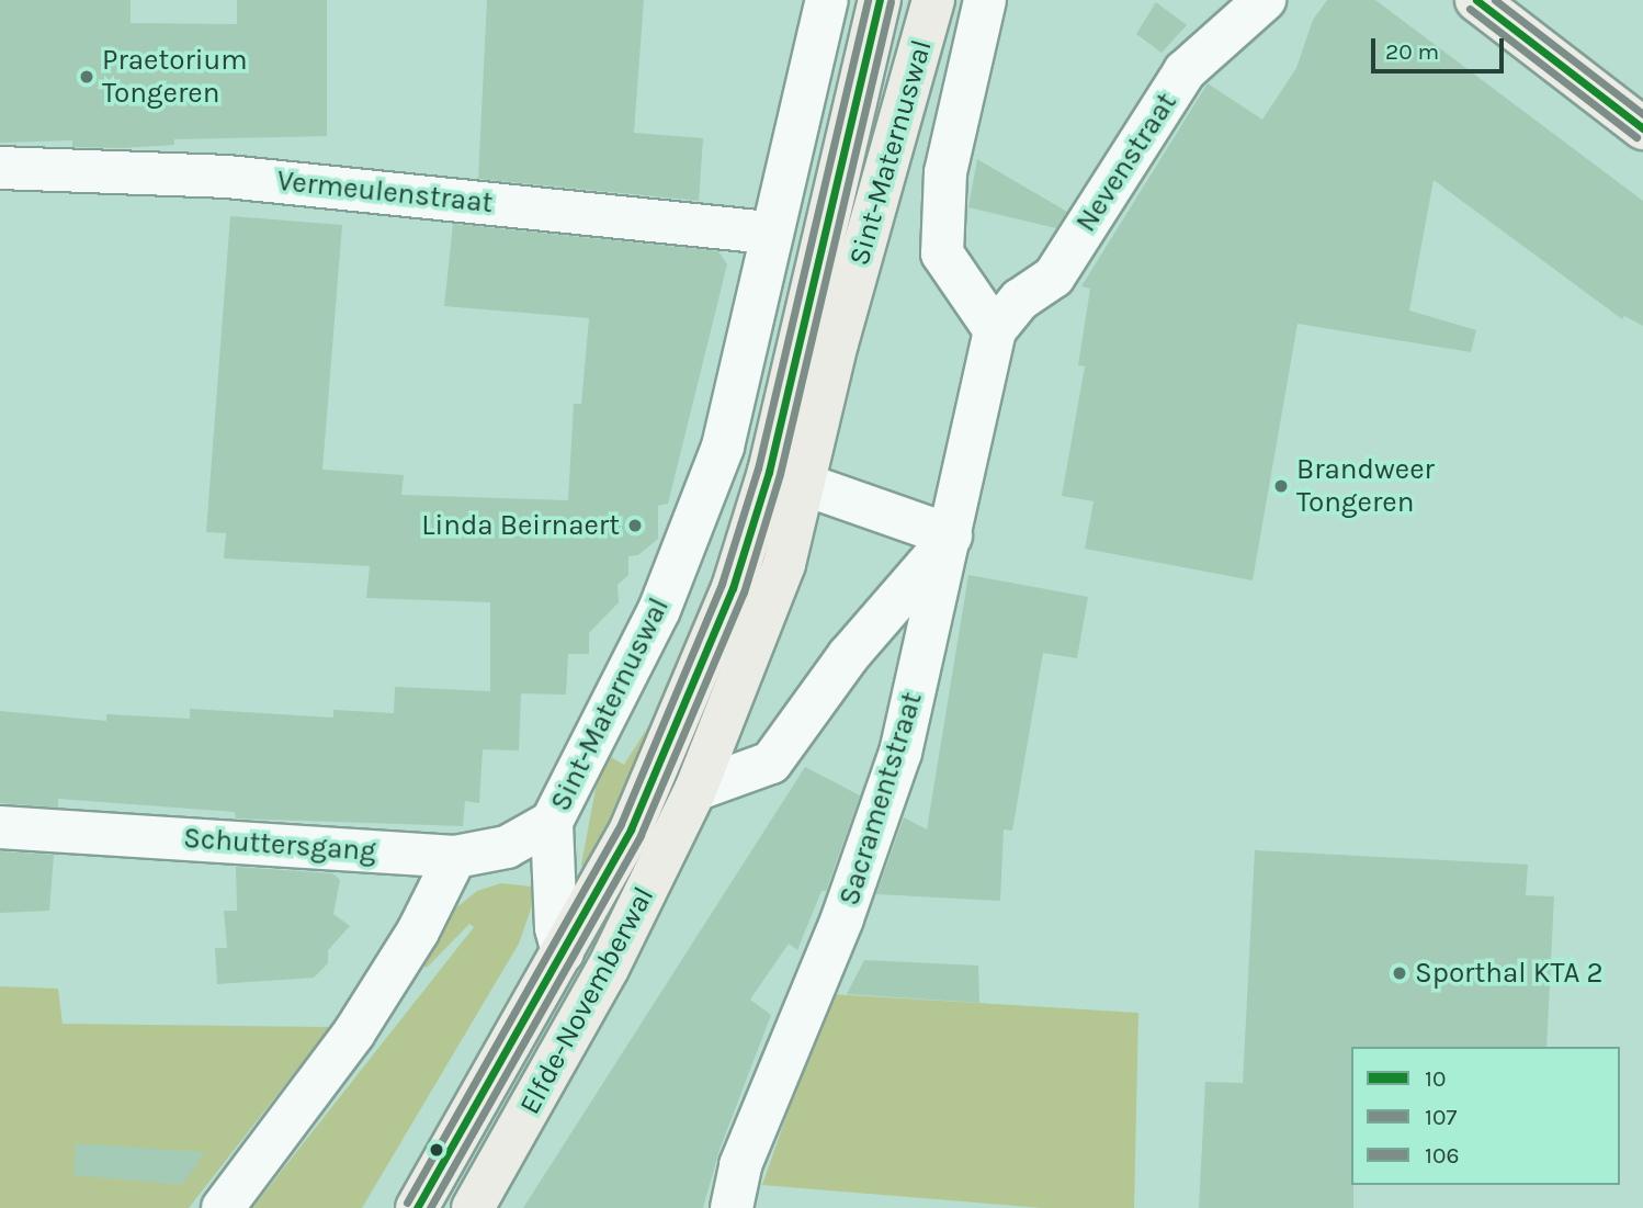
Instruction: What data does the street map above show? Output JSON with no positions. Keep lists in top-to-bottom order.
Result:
{
  "streets": {
    "main road": ["Sint-Maternuswal", "Elfde-Novemberwal"],
    "street": [
      "Nevenstraat",
      "Vermeulenstraat",
      "Sacramentstraat",
      "Schuttersgang"
    ]
  },
  "crossings": [
    ["Sint-Maternuswal", "Nevenstraat"],
    ["Sint-Maternuswal", "Vermeulenstraat"],
    ["Sint-Maternuswal", "Sacramentstraat"],
    ["Sint-Maternuswal", "Schuttersgang"],
    ["Sint-Maternuswal", "Elfde-Novemberwal"],
    ["Nevenstraat", "Sacramentstraat"]
  ],
  "places": [
    "Praetorium Tongeren",
    "Brandweer Tongeren",
    "Linda Beirnaert",
    "Sporthal KTA 2"
  ],
  "lines": ["transit line 10", "transit line 106", "transit line 107"],
  "legend": ["10", "107", "106"],
  "scale_bar": "20 m"
}
